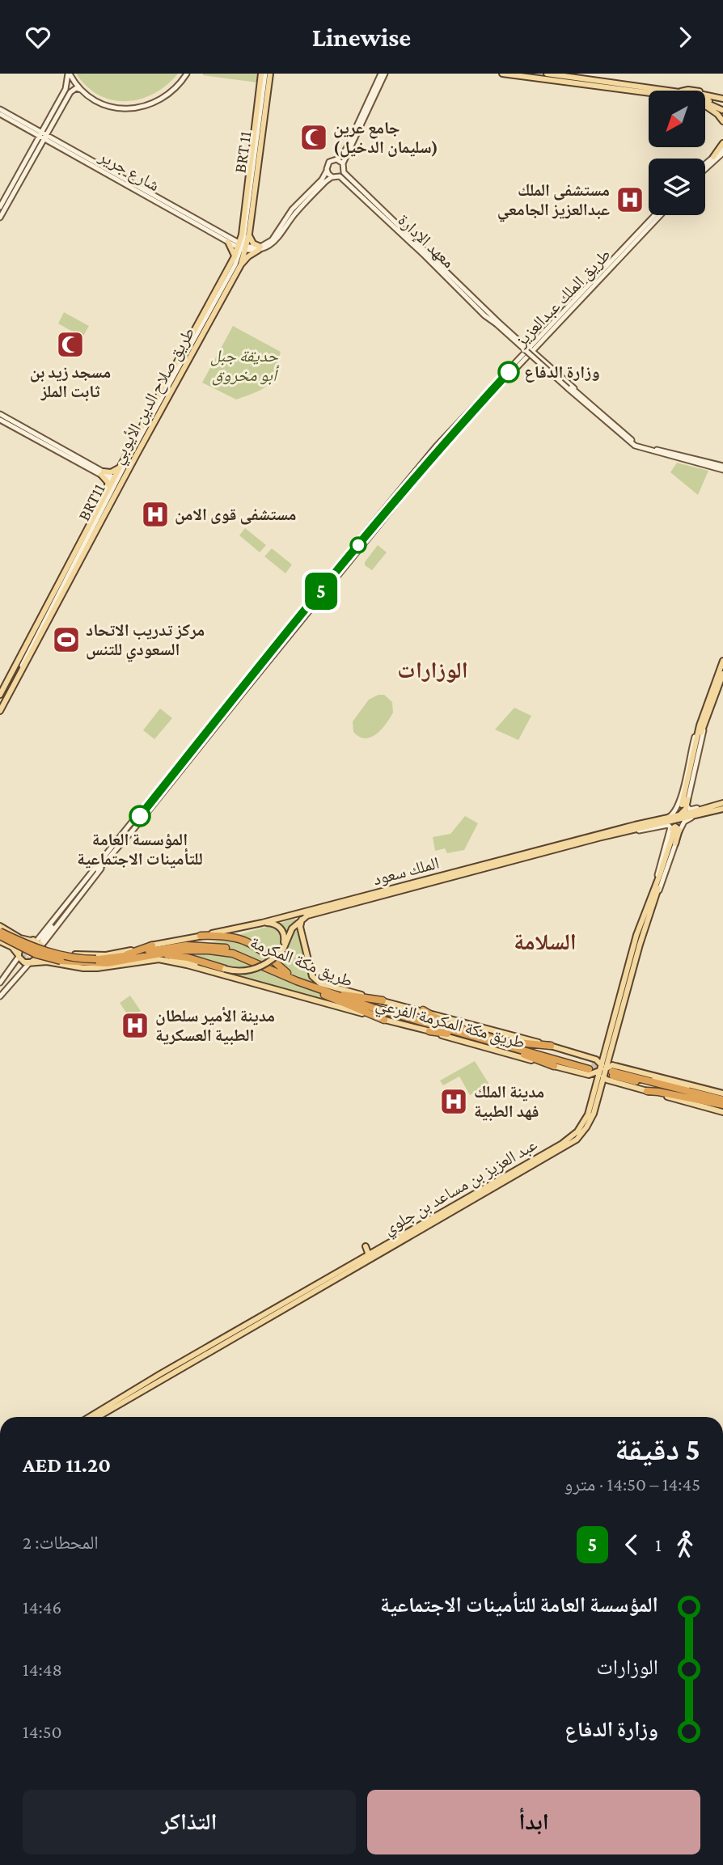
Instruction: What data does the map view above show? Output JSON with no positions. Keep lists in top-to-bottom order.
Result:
{
  "streets": {
    "highway": ["طريق مكة المكرمة"],
    "main road": [
      "شارع جرير",
      "معهد الإدارة",
      "طريق الملك عبدالعزيز",
      "طريق صلاح الدين الأيوبي",
      "BRT11",
      "الملك سعود",
      "طريق مكة المكرمة الفرعي",
      "عبد العزيز بن مساعد بن جلوي"
    ]
  },
  "crossings": [
    ["شارع جرير", "طريق صلاح الدين الأيوبي"],
    ["شارع جرير", "BRT11"],
    ["طريق صلاح الدين الأيوبي", "BRT11"],
    ["الملك سعود", "طريق مكة المكرمة الفرعي"],
    ["طريق مكة المكرمة", "طريق مكة المكرمة الفرعي"],
    ["طريق مكة المكرمة الفرعي", "عبد العزيز بن مساعد بن جلوي"]
  ],
  "districts": ["الوزارات", "السلامة"],
  "parks": ["حديقة جبل أبو مخروق"],
  "places": {
    "mosque": ["جامع عرين (سليمان الدخيل)", "مسجد زيد بن ثابت الملز"],
    "hospital": [
      "مستشفى الملك عبدالعزيز الجامعي",
      "مستشفى قوى الامن",
      "مدينة الأمير سلطان الطبية العسكرية",
      "مدينة الملك فهد الطبية"
    ],
    "other": ["وزارة الدفاع", "المؤسسة العامة للتأمينات الاجتماعية"],
    "sports": ["مركز تدريب الاتحاد السعودي للتنس"]
  },
  "lines": ["metro line 5"],
  "north": "bottom left",
  "page": {
    "header": "Linewise",
    "on_map": "5",
    "heading": ["5 دقيقة", "14:45 – 14:50 · مترو", "AED 11.20"],
    "legs": ["1", "5", "المحطات: 2"],
    "list": [
      {
        "name": "المؤسسة العامة للتأمينات الاجتماعية",
        "value": "14:46"
      },
      {
        "name": "الوزارات",
        "value": "14:48"
      },
      {
        "name": "وزارة الدفاع",
        "value": "14:50"
      }
    ],
    "buttons": ["ابدأ", "التذاكر"]
  }
}
